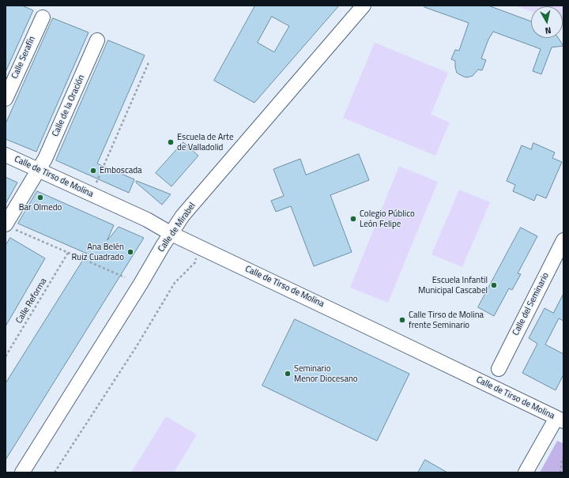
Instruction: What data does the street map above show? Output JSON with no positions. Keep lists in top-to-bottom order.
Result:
{
  "streets": {
    "street": [
      "Calle Serafín",
      "Calle de la Oración",
      "Calle de Tirso de Molina",
      "Calle de Mirabel",
      "Calle del Seminario"
    ],
    "path": ["Calle Reforma"]
  },
  "crossings": [
    ["Calle de la Oración", "Calle de Tirso de Molina"],
    ["Calle de Tirso de Molina", "Calle de Mirabel"]
  ],
  "places": [
    "Escuela de Arte de Valladolid",
    "Emboscada",
    "Bar Olmedo",
    "Colegio Público León Felipe",
    "Ana Belén Ruiz Cuadrado",
    "Escuela Infantil Municipal Cascabel",
    "Calle Tirso de Molina frente Seminario",
    "Seminario Menor Diocesano"
  ],
  "north": "bottom"
}
